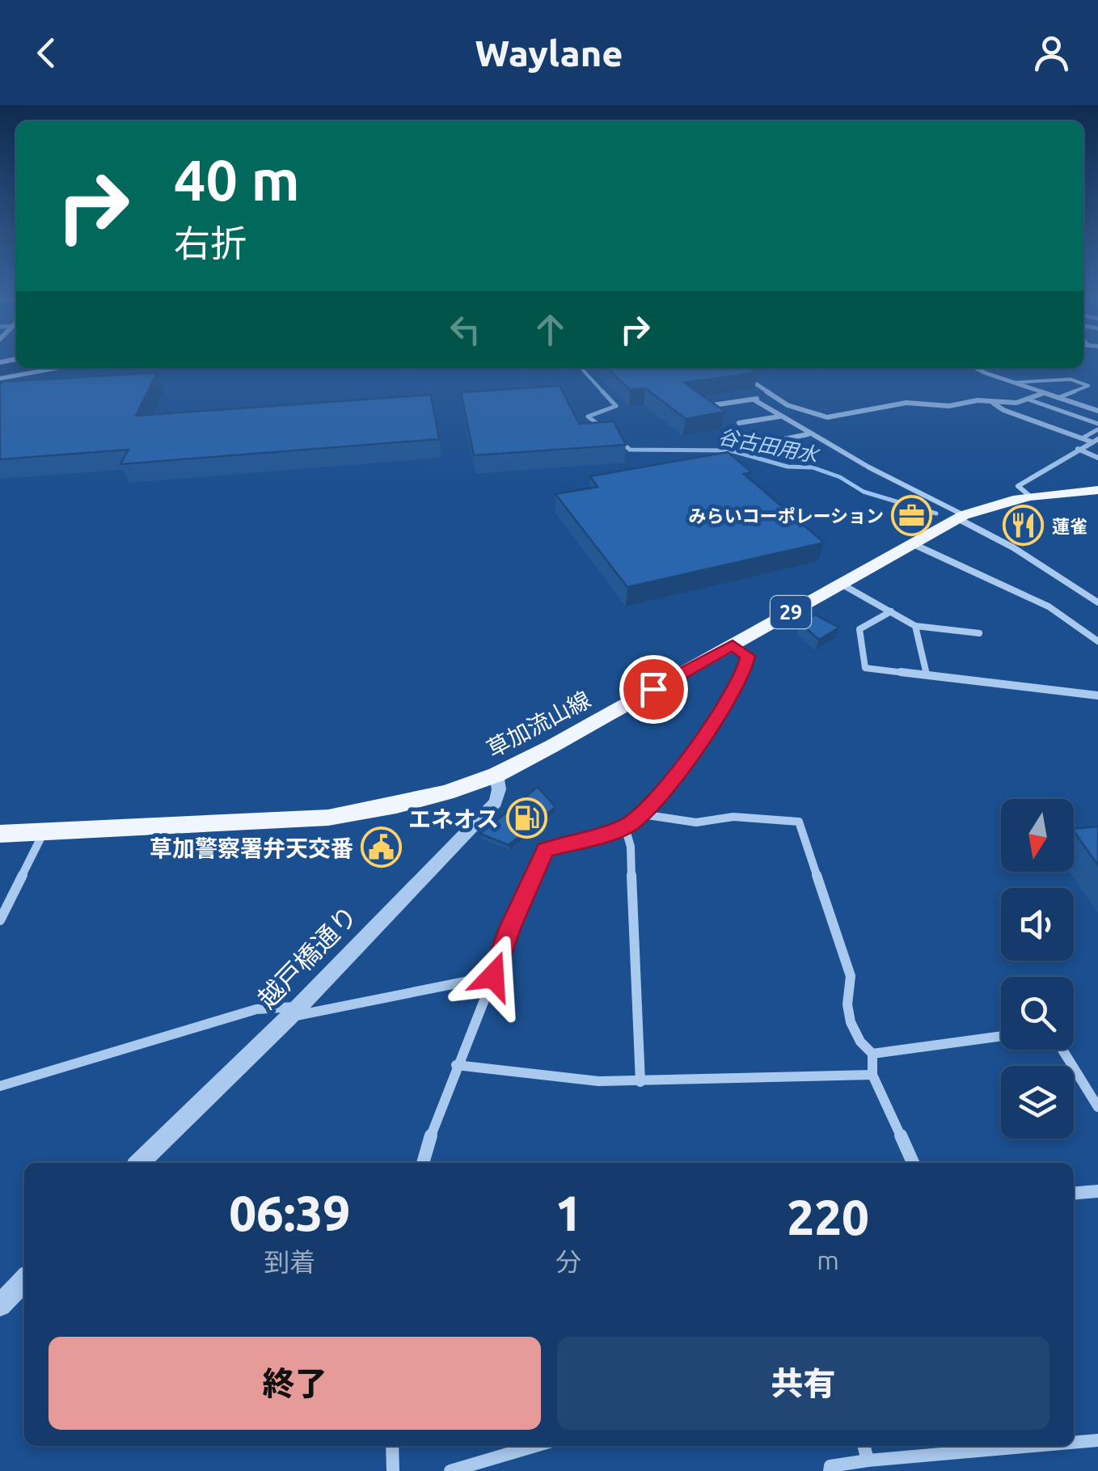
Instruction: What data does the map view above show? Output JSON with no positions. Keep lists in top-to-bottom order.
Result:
{
  "streets": {
    "main road": ["29", "草加流山線"],
    "street": ["越戸橋通り"]
  },
  "crossings": [
    ["草加流山線", "越戸橋通り"]
  ],
  "water": ["谷古田用水"],
  "places": {
    "office": ["みらいコーポレーション"],
    "restaurant": ["蓮雀"],
    "fuel station": ["エネオス"],
    "public building": ["草加警察署弁天交番"]
  },
  "north": "bottom",
  "page": {
    "header": "Waylane",
    "turn": ["40 m", "右折"],
    "eta": [
      "06:39",
      "到着",
      "1",
      "分",
      "220",
      "m"
    ],
    "buttons": ["終了", "共有"]
  }
}
